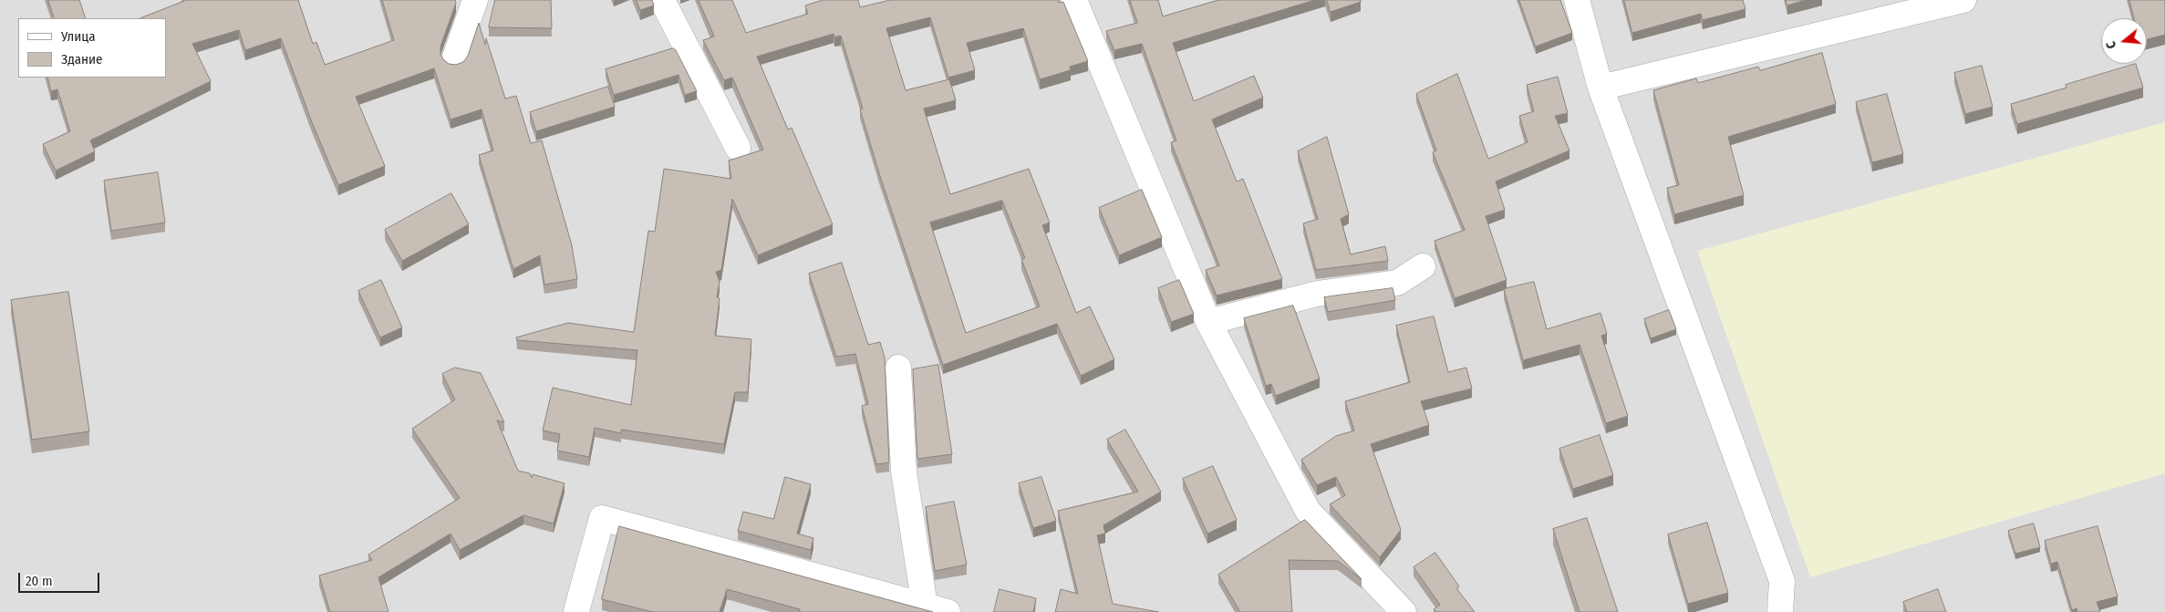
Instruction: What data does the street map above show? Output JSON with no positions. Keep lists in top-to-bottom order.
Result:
{
  "legend": ["Улица", "Здание"],
  "scale_bar": "20 m",
  "north": "left"
}
